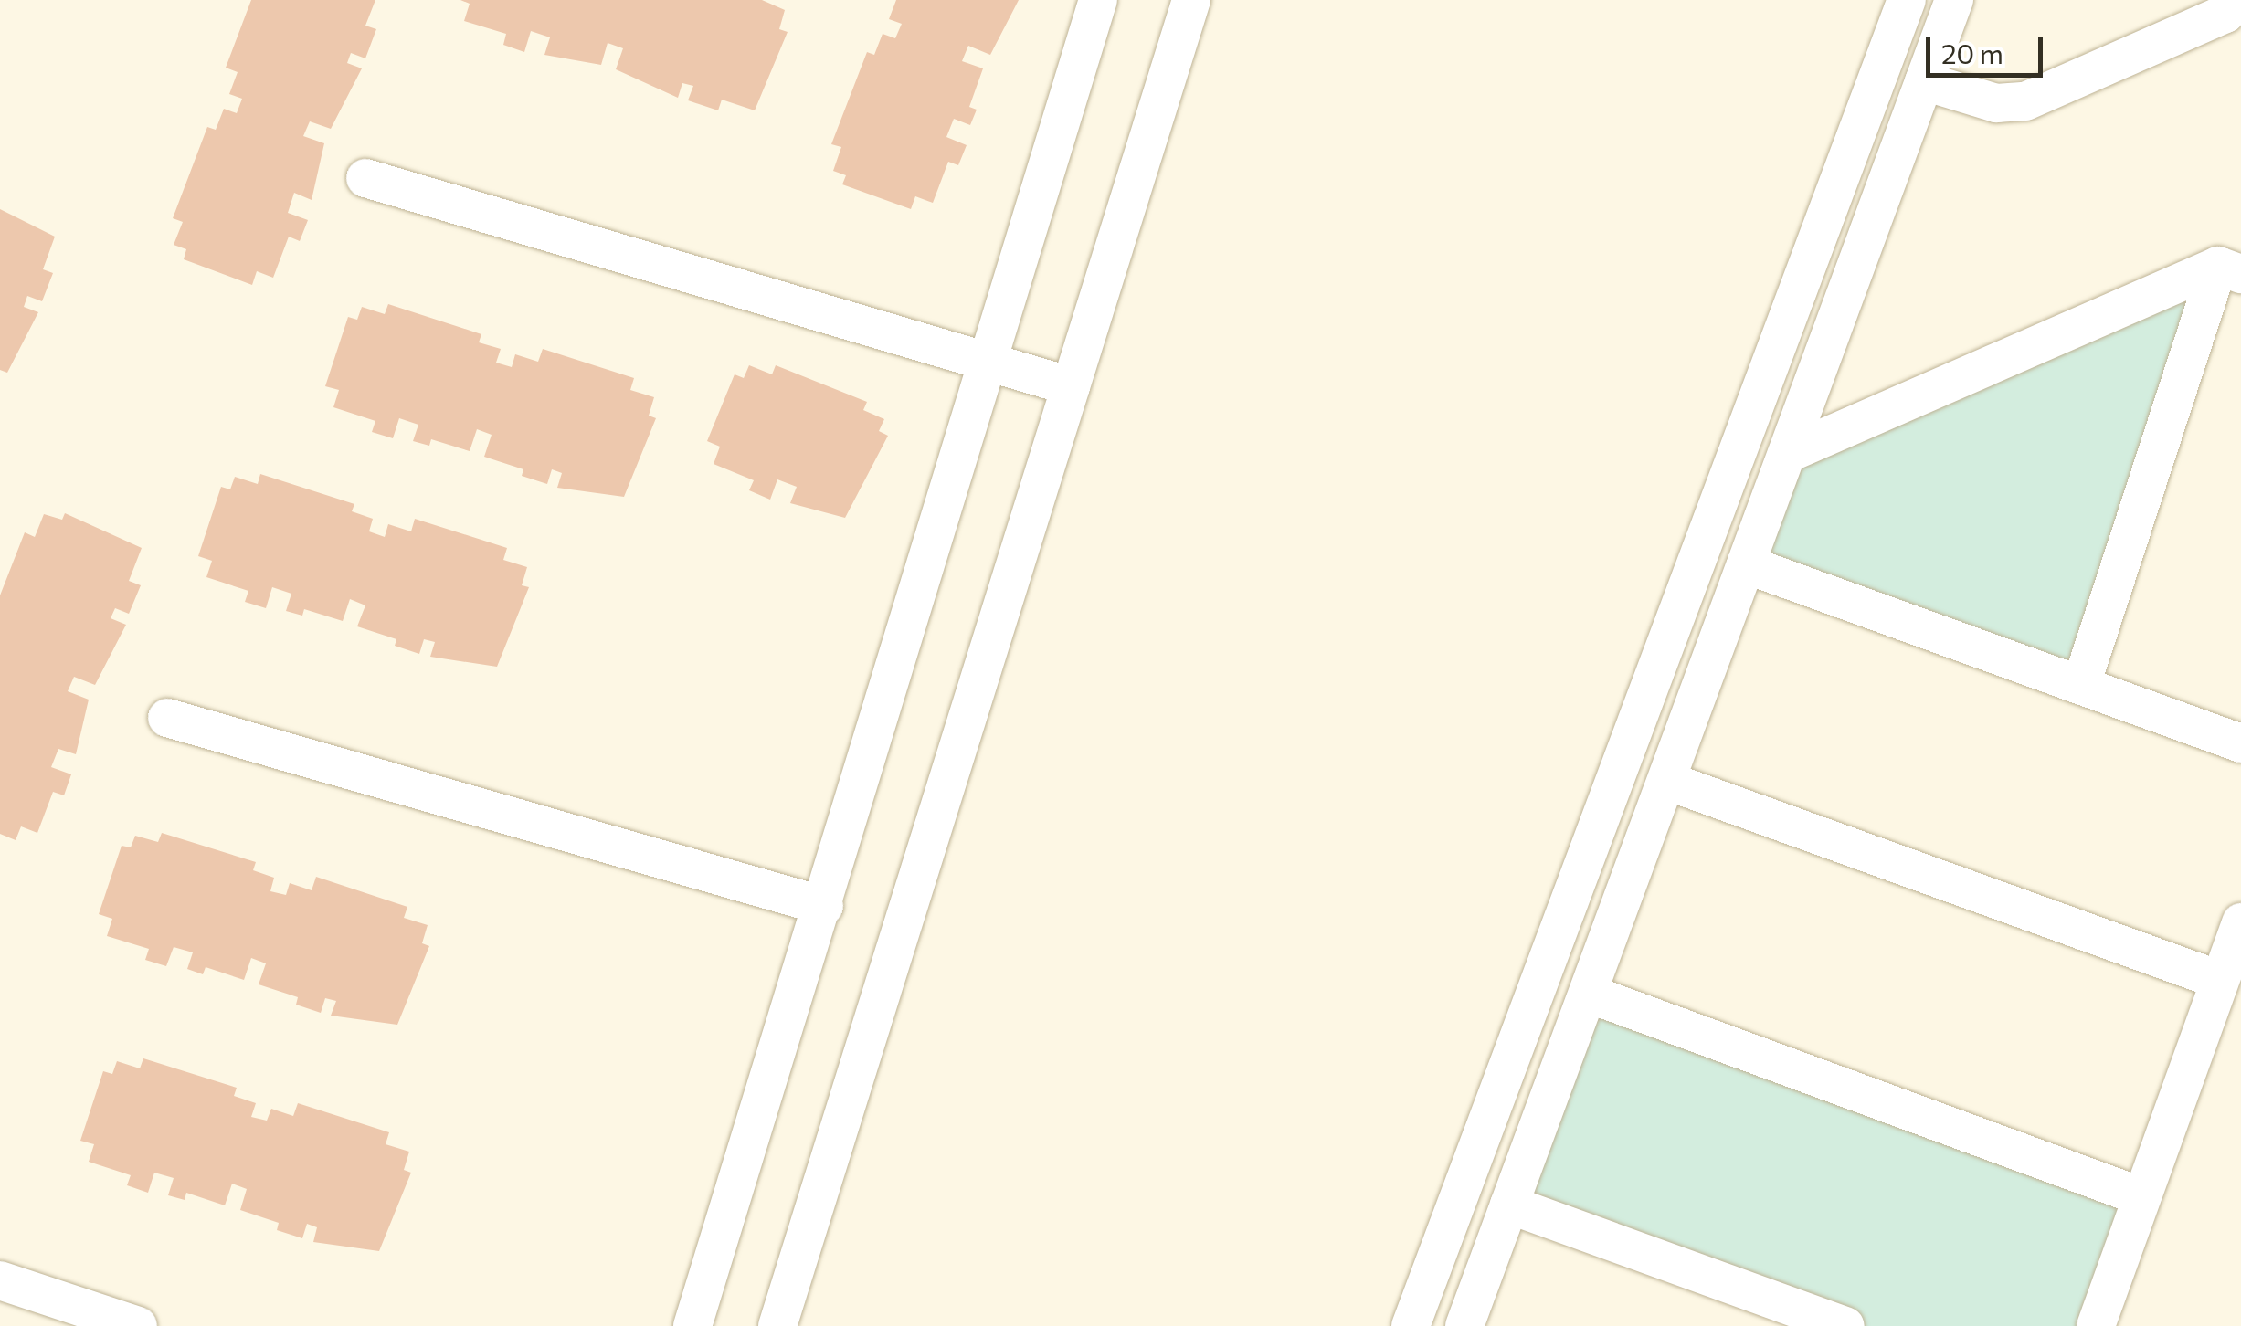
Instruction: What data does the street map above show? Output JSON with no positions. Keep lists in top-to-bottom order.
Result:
{
  "scale_bar": "20 m"
}
